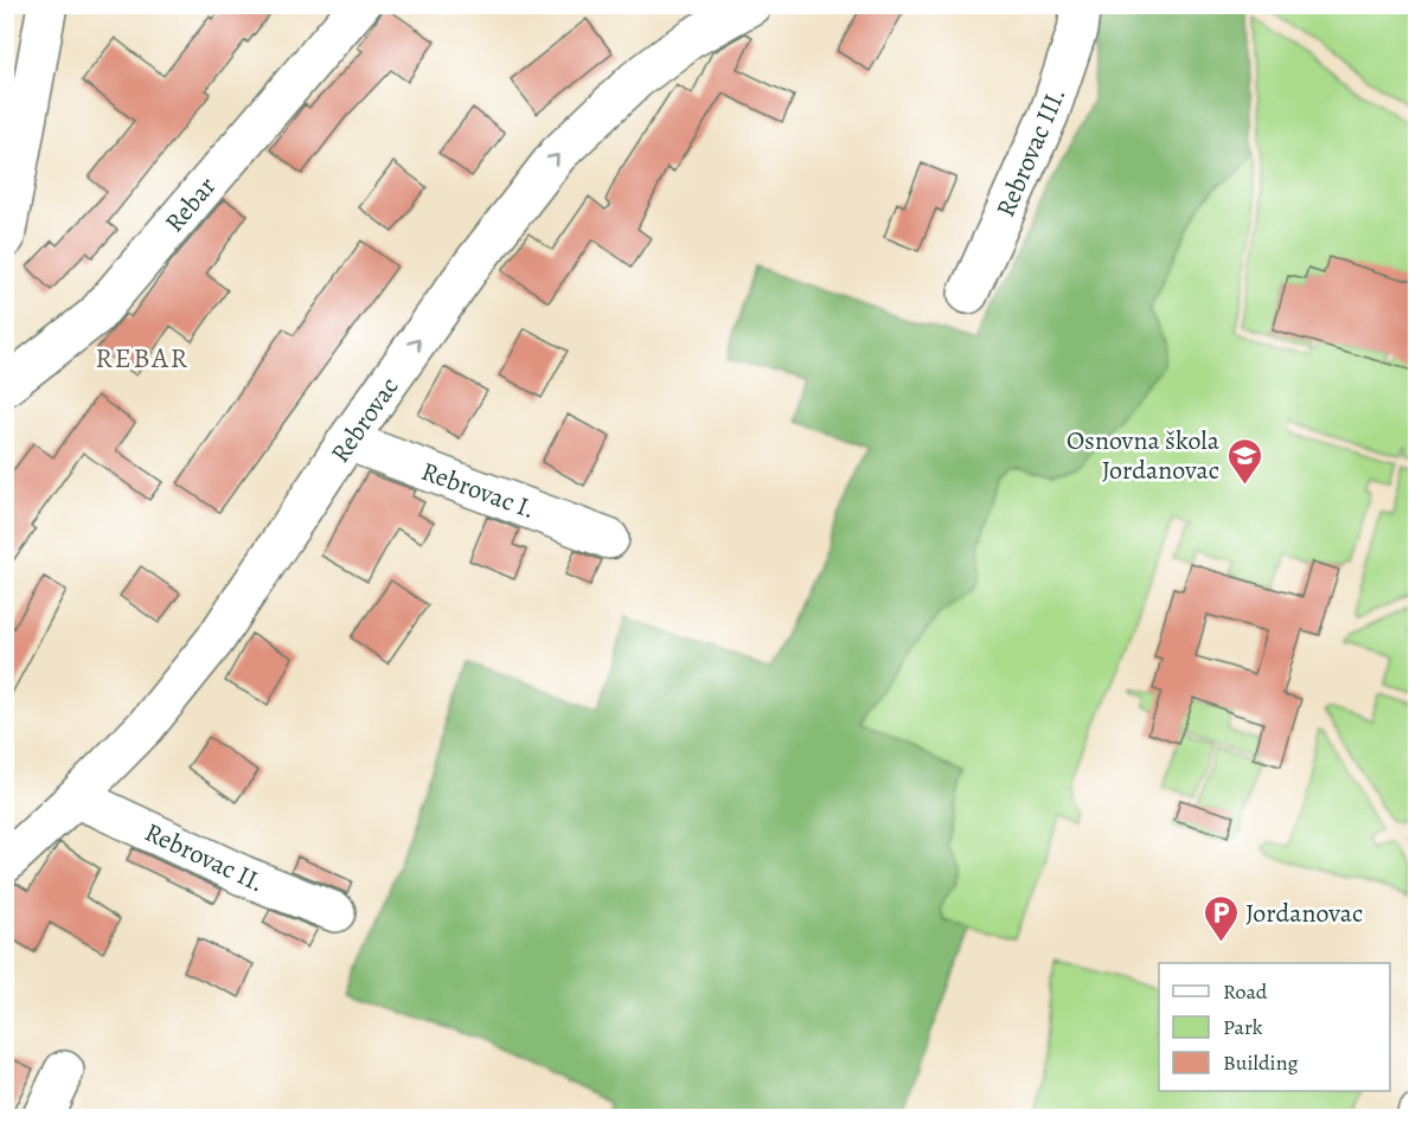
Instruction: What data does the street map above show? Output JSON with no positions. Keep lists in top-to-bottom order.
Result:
{
  "streets": {
    "street": [
      "Rebrovac III.",
      "Rebar",
      "Rebrovac",
      "Rebrovac I.",
      "Rebrovac II."
    ]
  },
  "crossings": [
    ["Rebrovac", "Rebrovac I."],
    ["Rebrovac", "Rebrovac II."]
  ],
  "one_way": ["Rebrovac"],
  "districts": ["REBAR"],
  "places": {
    "school or university": ["Osnovna škola Jordanovac"],
    "parking": ["Jordanovac"]
  },
  "legend": ["Road", "Park", "Building"]
}
